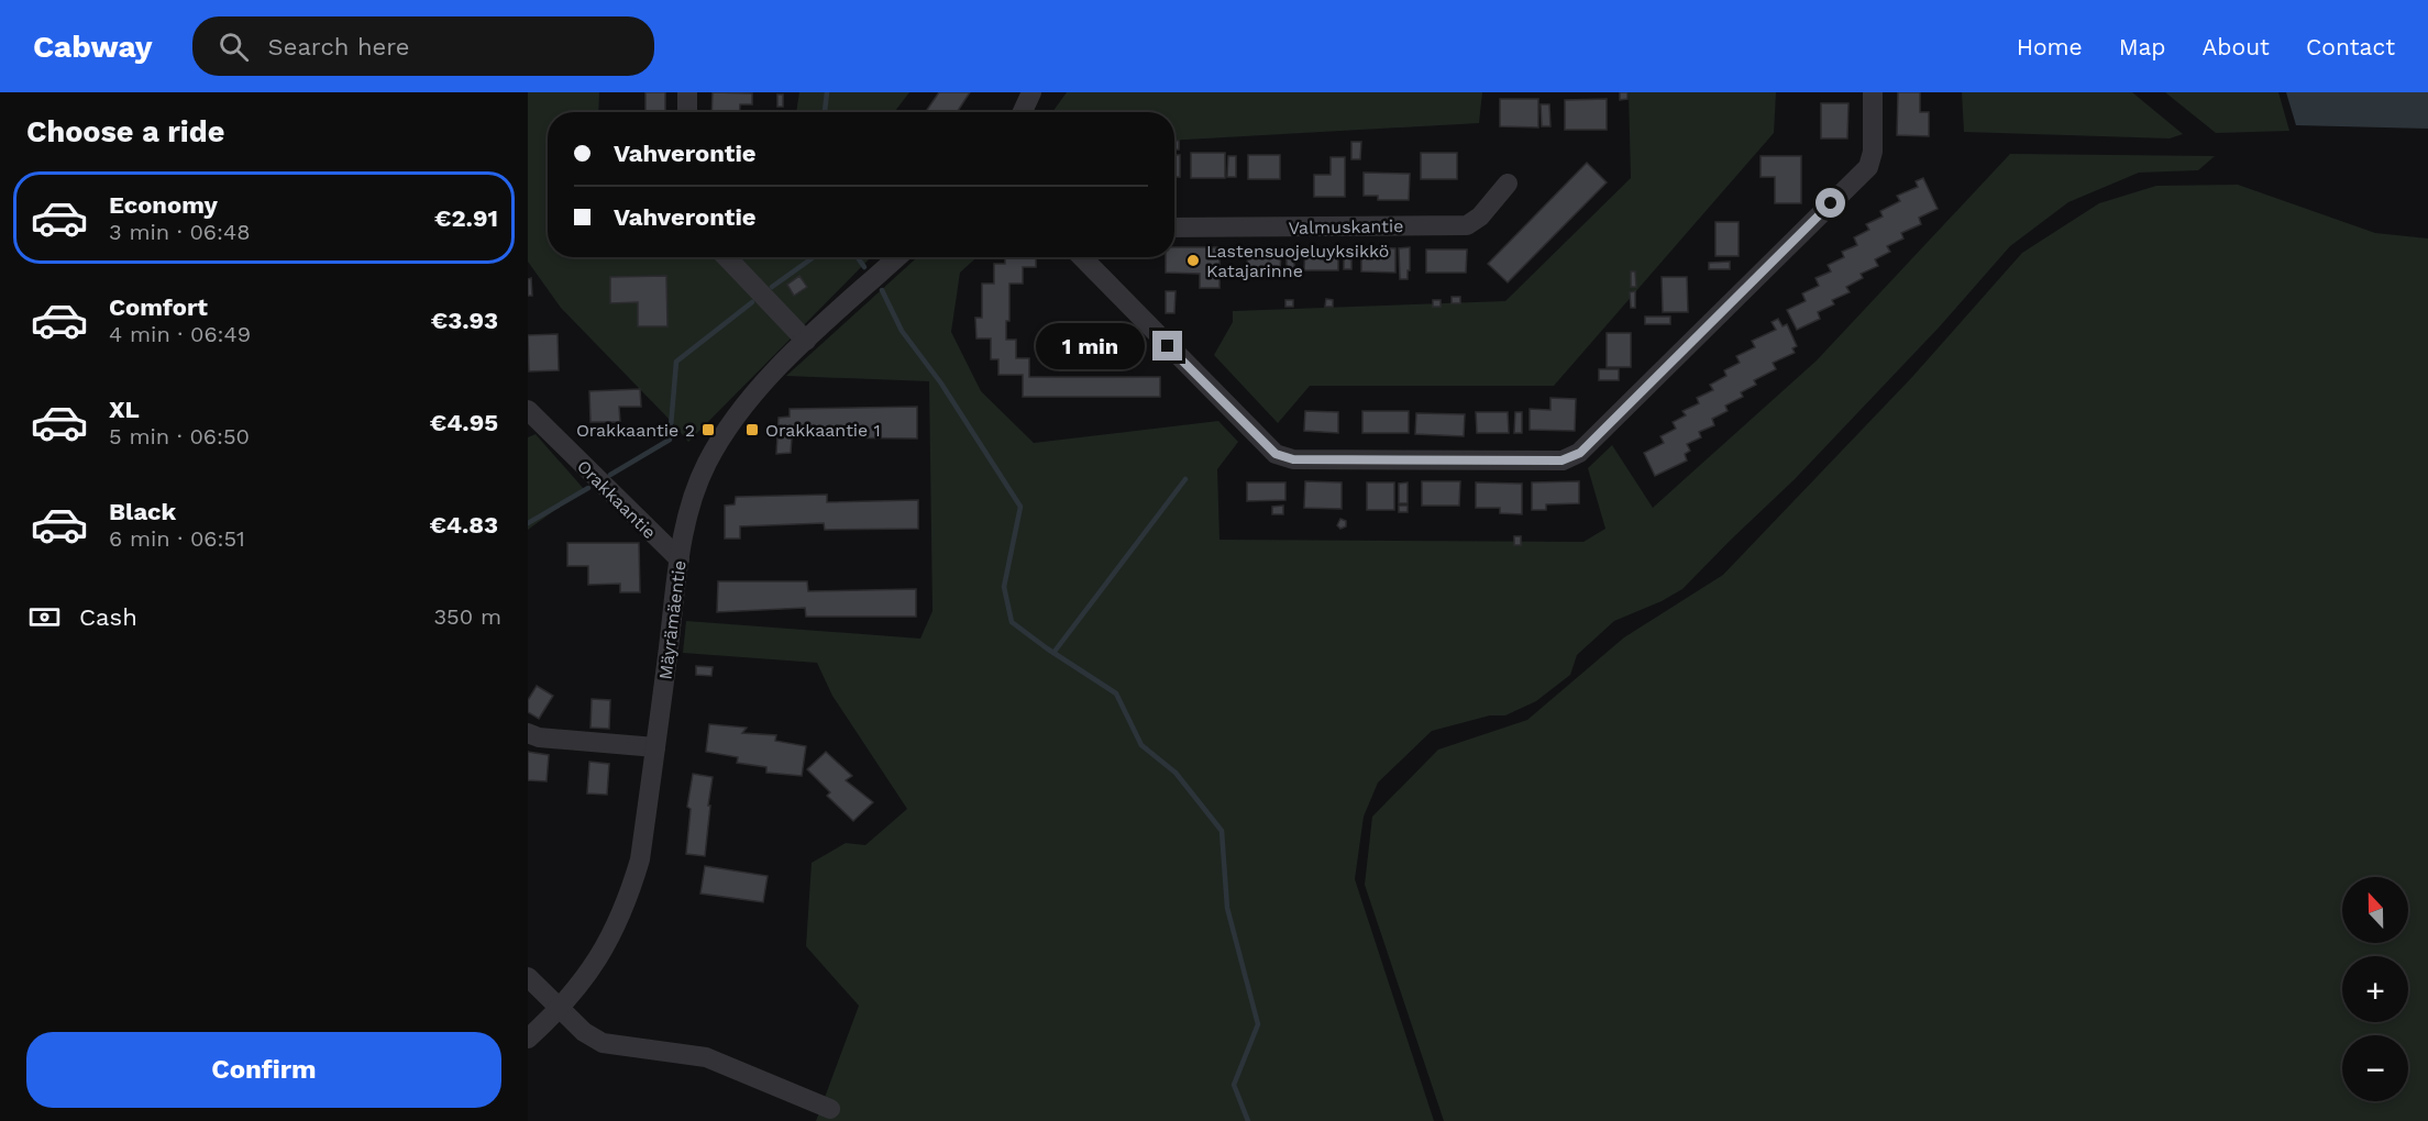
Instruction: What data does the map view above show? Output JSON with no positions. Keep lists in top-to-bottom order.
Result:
{
  "streets": {
    "street": ["Valmuskantie", "Orakkaantie", "Mäyrämäentie"]
  },
  "crossings": [
    ["Orakkaantie", "Mäyrämäentie"]
  ],
  "places": {
    "other": ["Lastensuojeluyksikkö Katajarinne"],
    "transit": ["Orakkaantie 2", "Orakkaantie 1"]
  },
  "north": "top",
  "page": {
    "header": "Cabway",
    "search": "Search here",
    "nav": [
      "Home",
      "Map",
      "About",
      "Contact"
    ],
    "heading": "Choose a ride",
    "banner": ["Vahverontie", "Vahverontie"],
    "list": [
      {
        "name": "Economy",
        "note": "3 min · 06:48",
        "value": "€2.91"
      },
      {
        "name": "Comfort",
        "note": "4 min · 06:49",
        "value": "€3.93"
      },
      {
        "name": "XL",
        "note": "5 min · 06:50",
        "value": "€4.95"
      },
      {
        "name": "Black",
        "note": "6 min · 06:51",
        "value": "€4.83"
      }
    ],
    "bubble": "1 min",
    "pay": ["Cash", "350 m"],
    "map_buttons": ["+", "−"],
    "buttons": "Confirm"
  }
}
